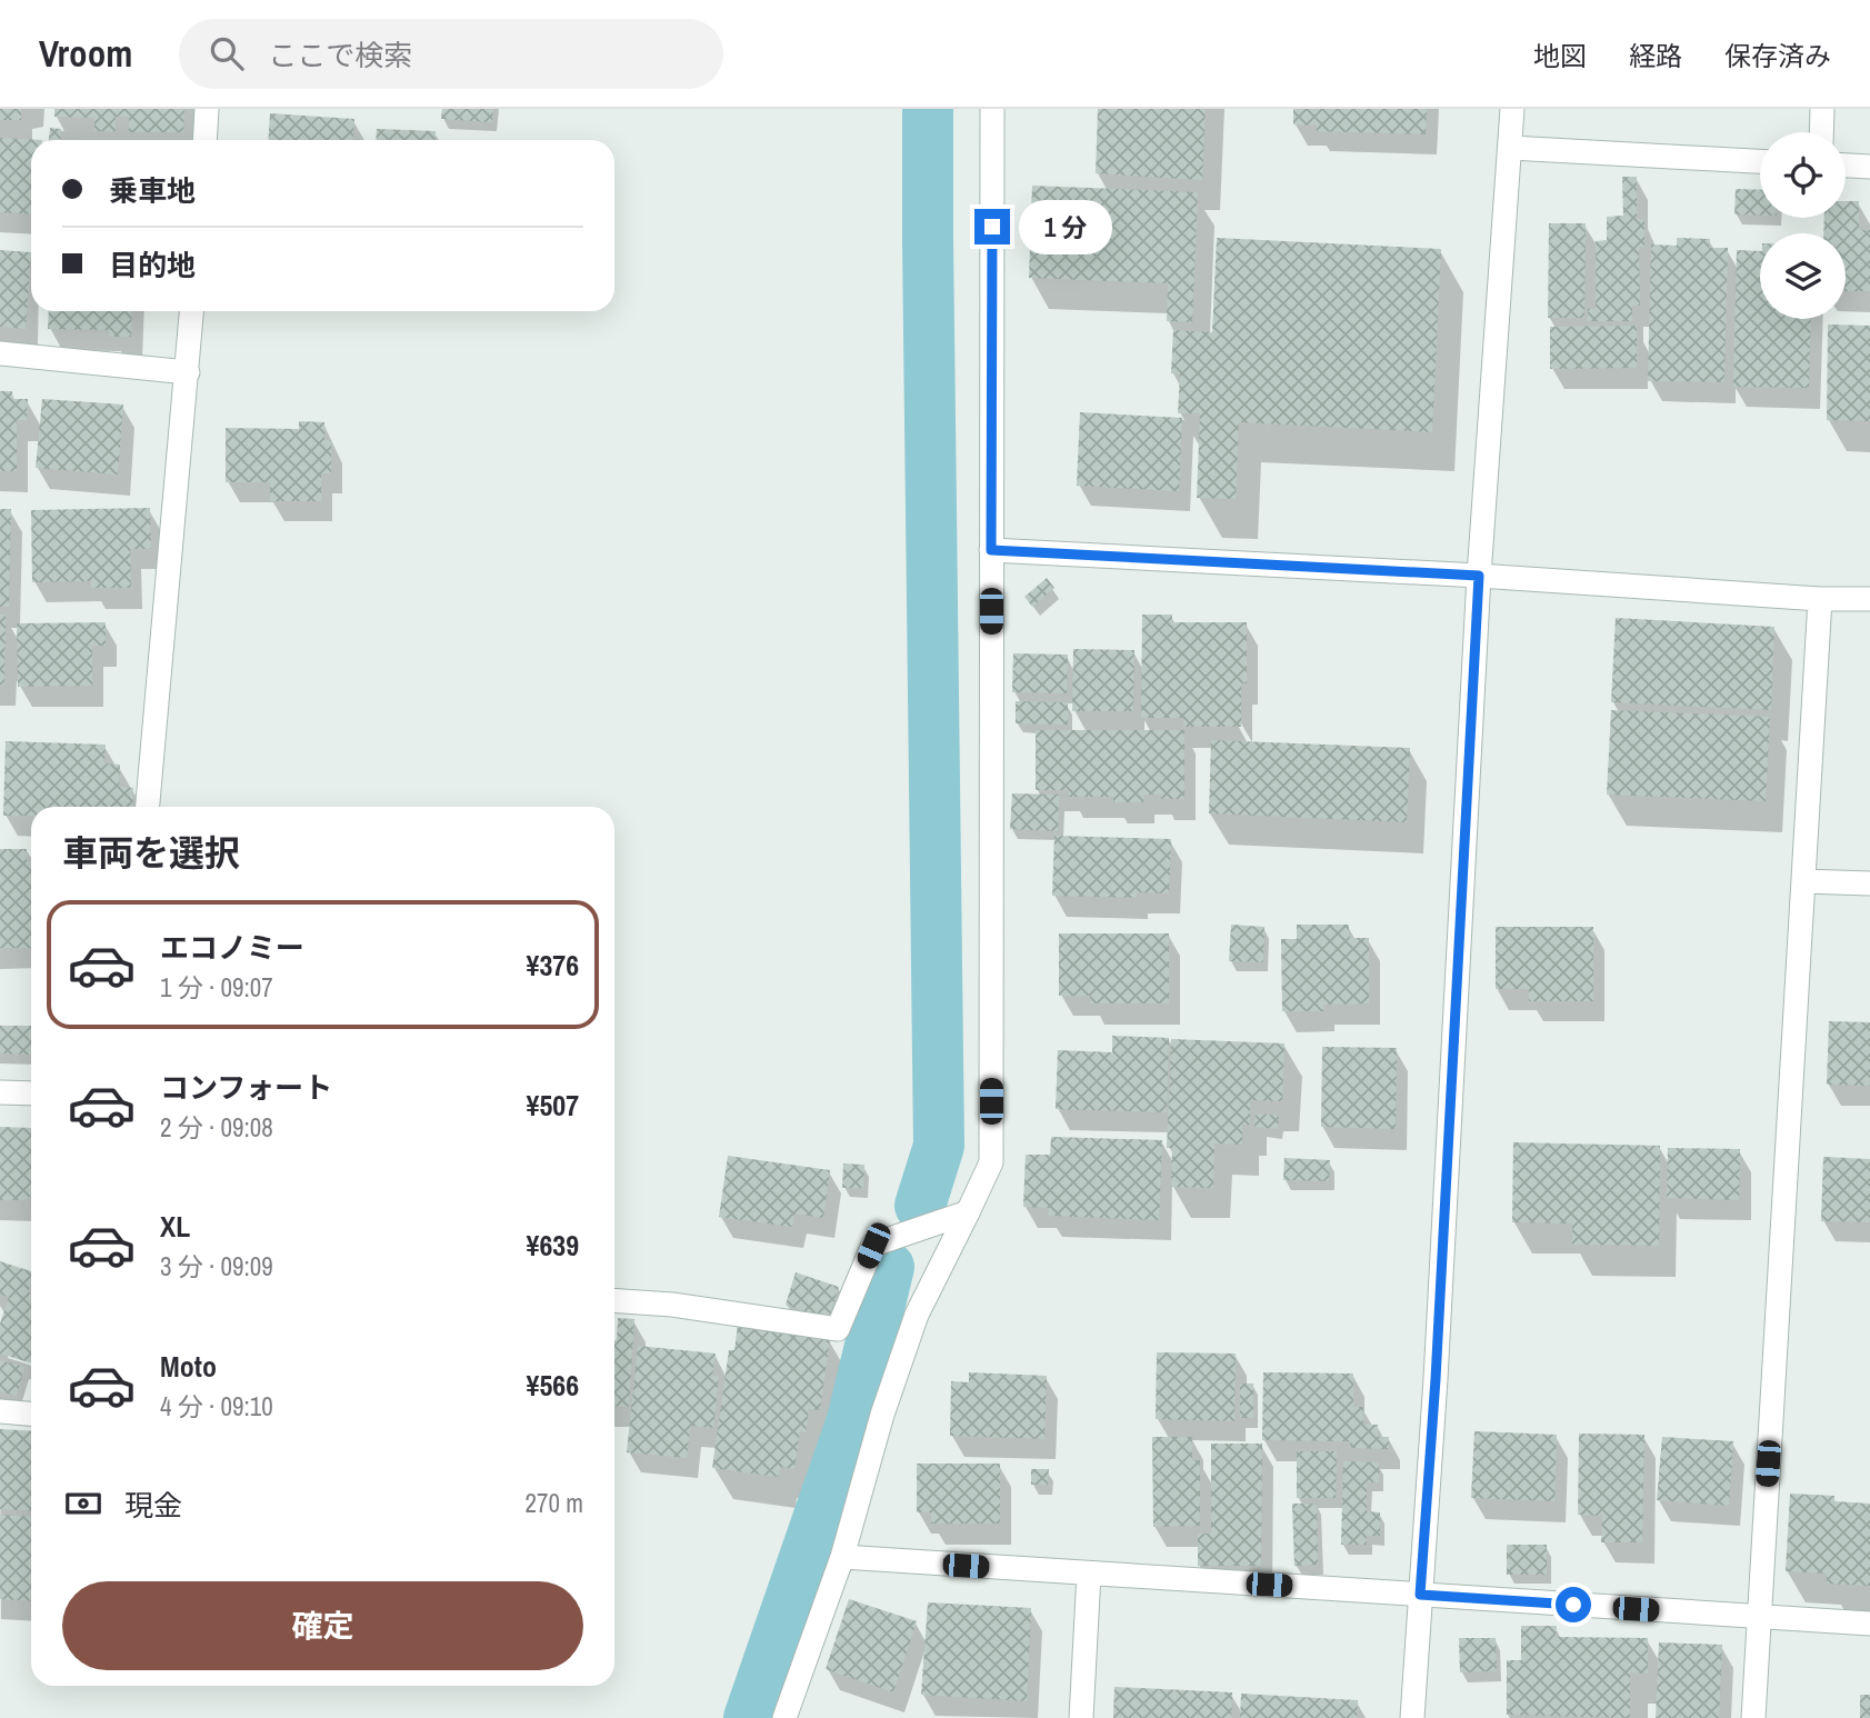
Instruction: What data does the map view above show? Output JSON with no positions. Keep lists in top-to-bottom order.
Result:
{
  "page": {
    "header": "Vroom",
    "search": "ここで検索",
    "nav": ["地図", "経路", "保存済み"],
    "banner": ["乗車地", "目的地"],
    "bubble": "1 分",
    "heading": "車両を選択",
    "list": [
      {
        "name": "エコノミー",
        "note": "1 分 · 09:07",
        "value": "¥376"
      },
      {
        "name": "コンフォート",
        "note": "2 分 · 09:08",
        "value": "¥507"
      },
      {
        "name": "XL",
        "note": "3 分 · 09:09",
        "value": "¥639"
      },
      {
        "name": "Moto",
        "note": "4 分 · 09:10",
        "value": "¥566"
      }
    ],
    "pay": ["現金", "270 m"],
    "buttons": "確定"
  }
}
